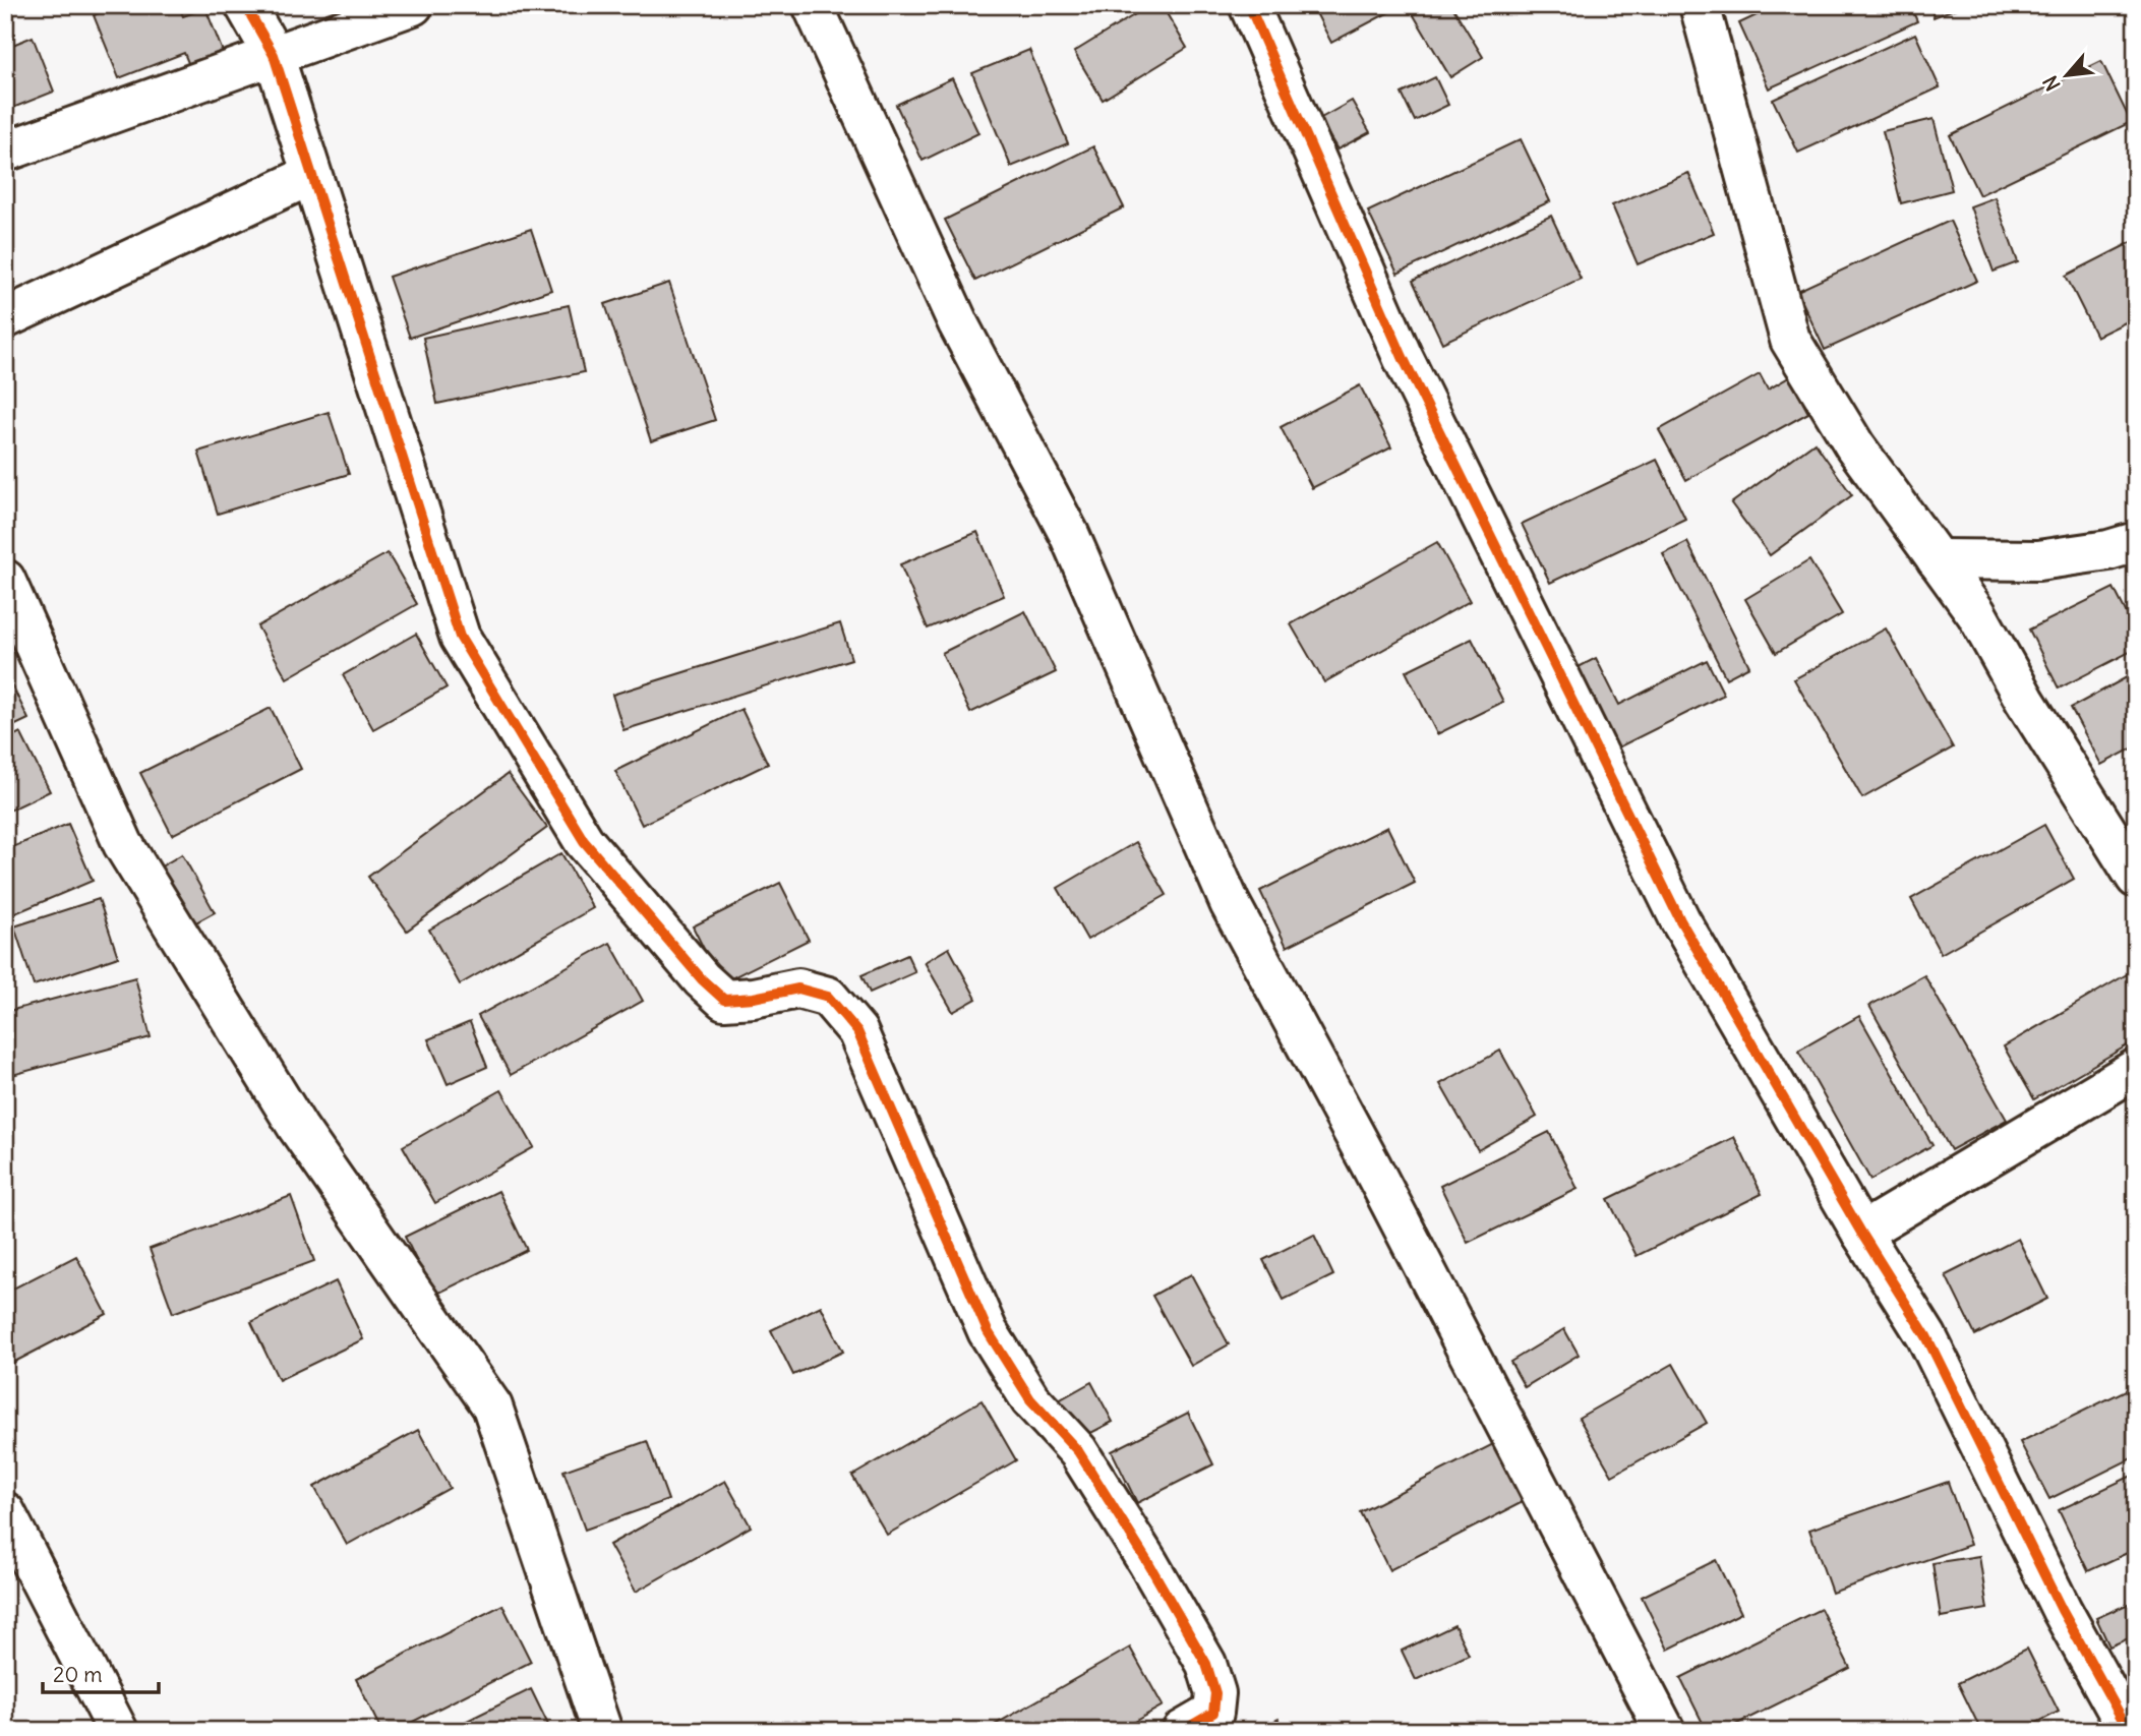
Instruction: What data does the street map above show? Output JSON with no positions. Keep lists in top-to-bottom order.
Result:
{
  "scale_bar": "20 m",
  "north": "bottom left"
}
